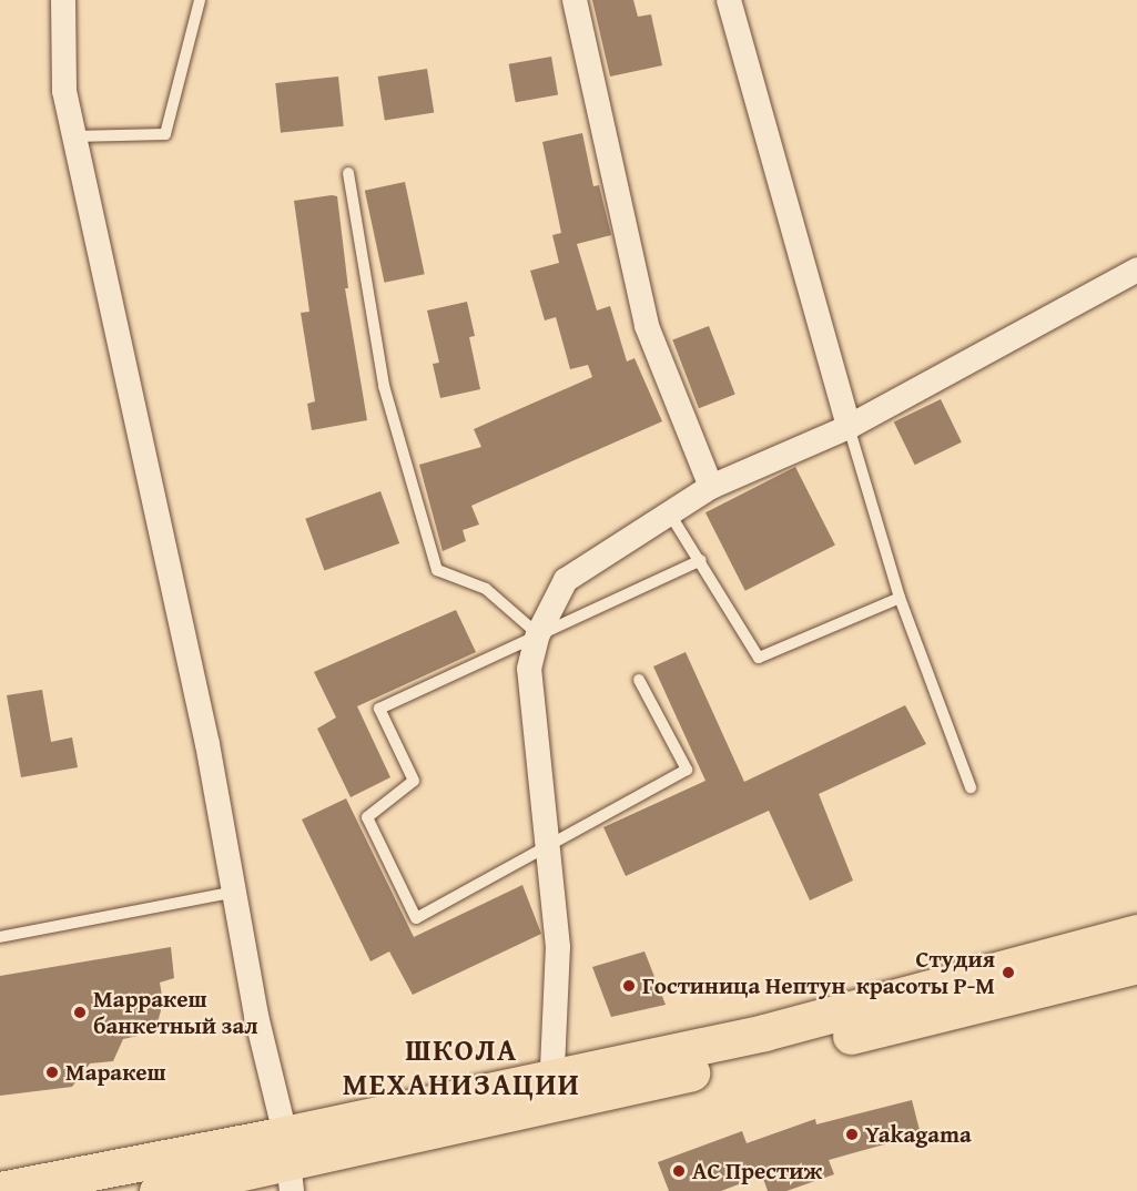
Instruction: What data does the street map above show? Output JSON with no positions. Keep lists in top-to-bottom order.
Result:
{
  "districts": ["ШКОЛА МЕХАНИЗАЦИИ"],
  "places": [
    "Студия красоты Р-М",
    "Гостиница Нептун",
    "Марракеш банкетный зал",
    "Маракеш",
    "Yakagama",
    "АС Престиж"
  ]
}
